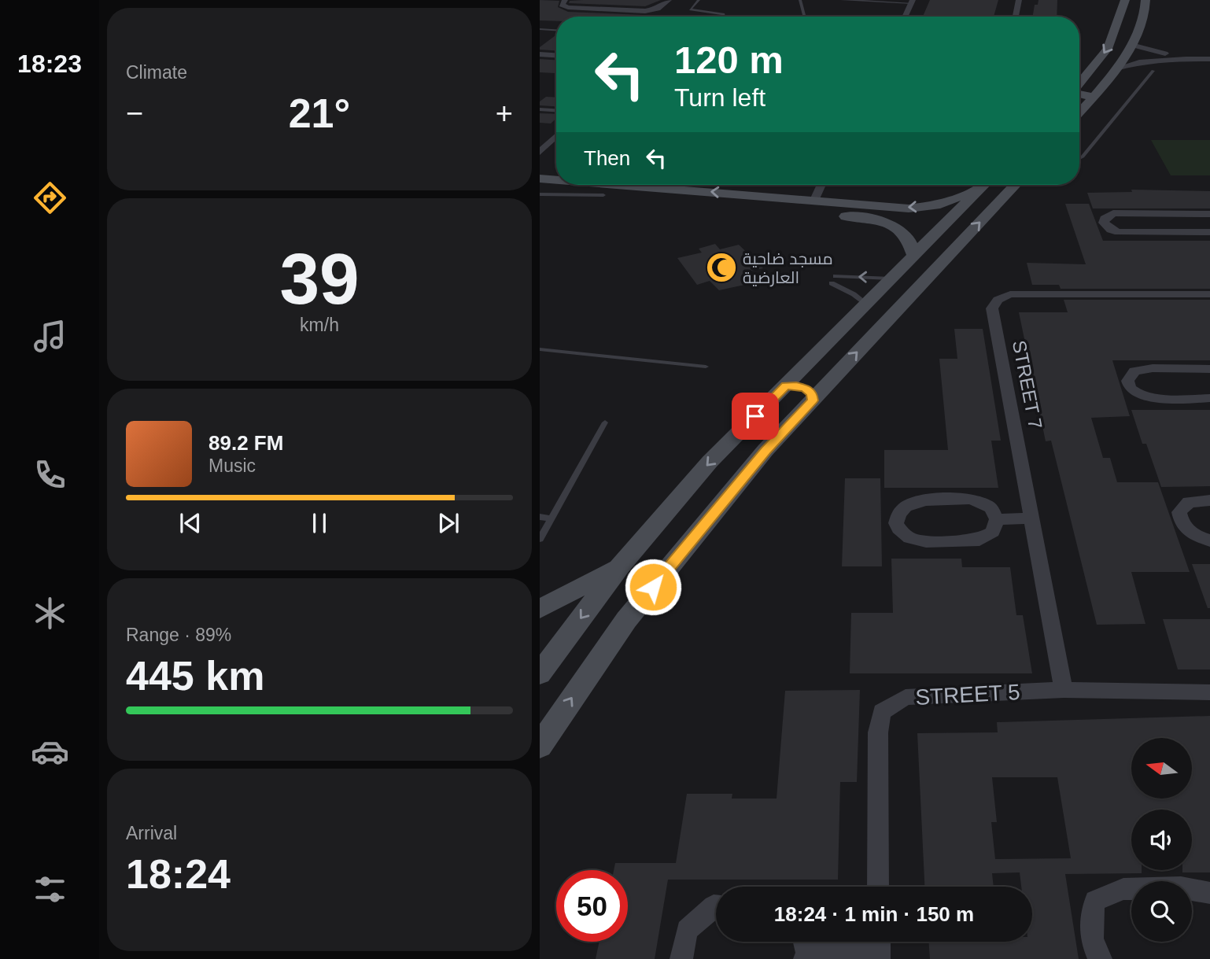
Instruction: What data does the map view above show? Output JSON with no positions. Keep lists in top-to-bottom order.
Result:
{
  "streets": {
    "street": ["STREET 7", "STREET 5"]
  },
  "crossings": [
    ["STREET 7", "STREET 5"]
  ],
  "places": {
    "mosque": ["مسجد ضاحية العارضية"]
  },
  "north": "left",
  "page": {
    "tabs": "18:23",
    "tile": [
      "Climate",
      ["39", "km/h"],
      ["Range · 89%", "445 km"],
      ["Arrival", "18:24"]
    ],
    "turn": ["120 m", "Turn left"],
    "heat": ["−", "21°", "+"],
    "then": "Then",
    "song": ["89.2 FM", "Music"],
    "limit": "50",
    "trip": "18:24 · 1 min · 150 m"
  }
}
